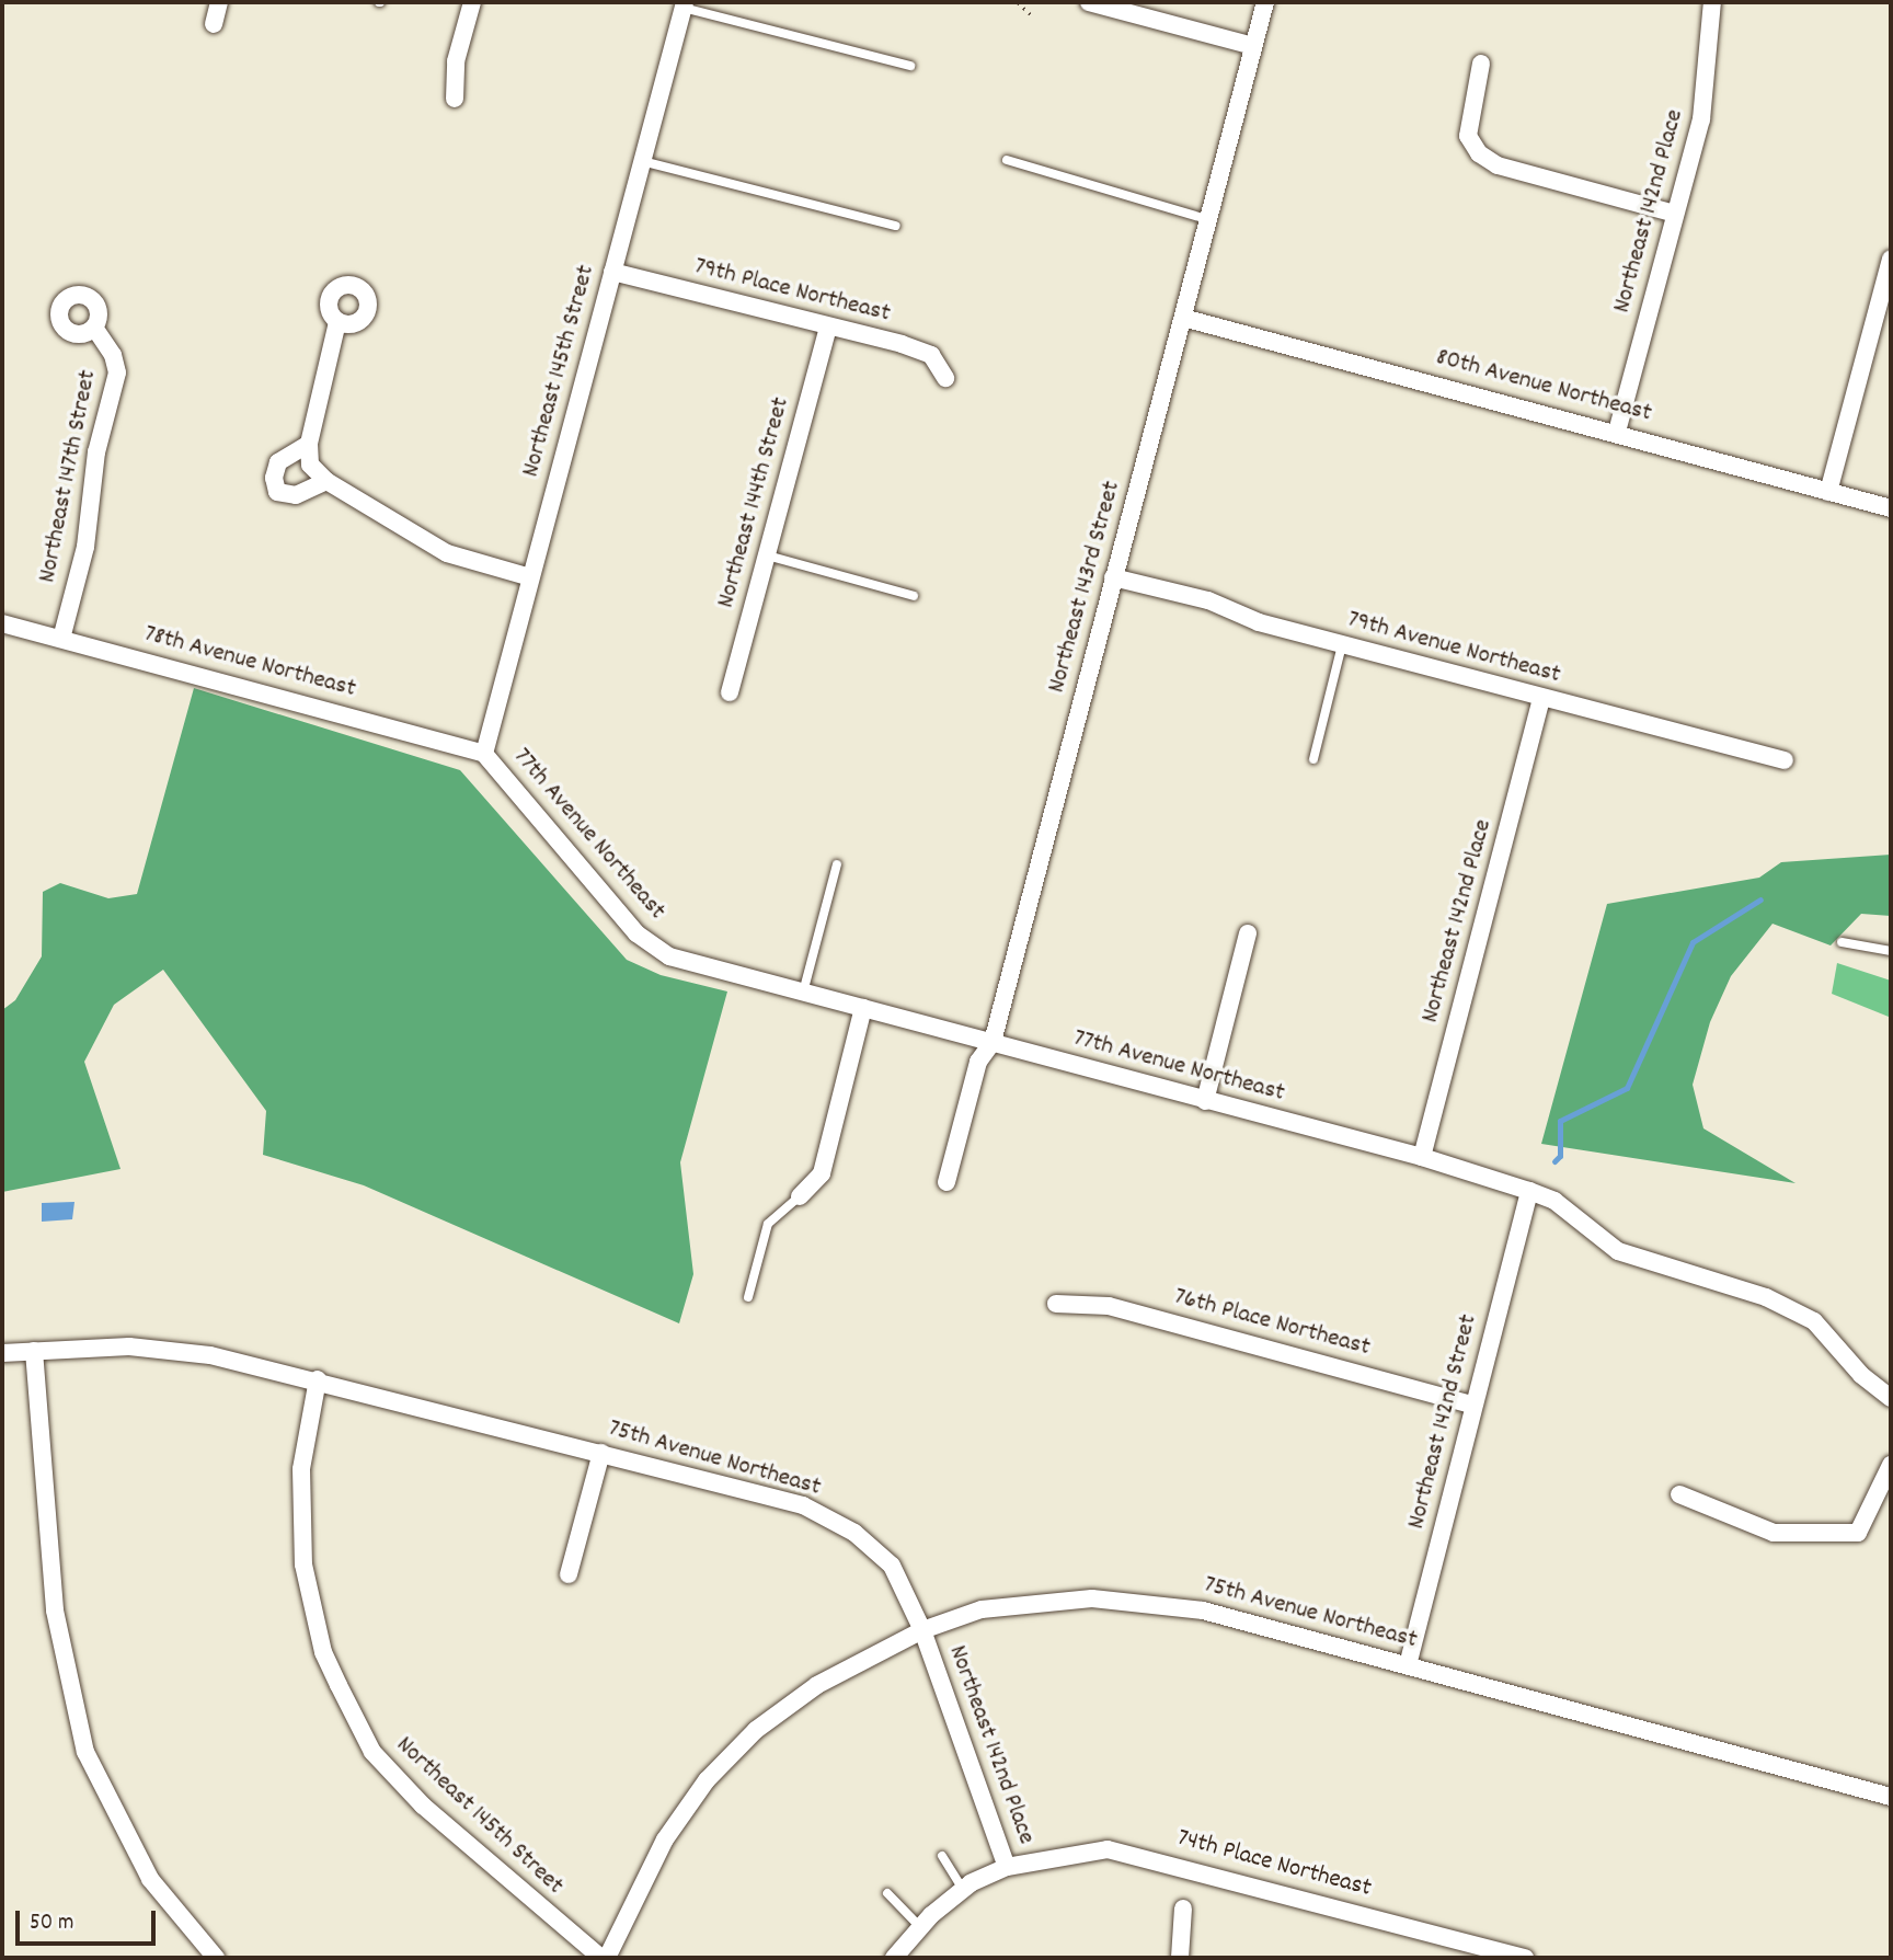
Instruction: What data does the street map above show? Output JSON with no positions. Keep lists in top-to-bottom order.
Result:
{
  "streets": {
    "street": [
      "Northeast 142nd Place",
      "79th Place Northeast",
      "Northeast 145th Street",
      "80th Avenue Northeast",
      "Northeast 147th Street",
      "Northeast 144th Street",
      "Northeast 143rd Street",
      "79th Avenue Northeast",
      "78th Avenue Northeast",
      "77th Avenue Northeast",
      "76th Place Northeast",
      "Northeast 142nd Street",
      "75th Avenue Northeast",
      "74th Place Northeast"
    ]
  },
  "crossings": [
    ["Northeast 142nd Place", "80th Avenue Northeast"],
    ["Northeast 142nd Place", "79th Avenue Northeast"],
    ["Northeast 142nd Place", "77th Avenue Northeast"],
    ["Northeast 142nd Place", "75th Avenue Northeast"],
    ["Northeast 142nd Place", "74th Place Northeast"],
    ["79th Place Northeast", "Northeast 145th Street"],
    ["79th Place Northeast", "Northeast 144th Street"],
    ["Northeast 145th Street", "78th Avenue Northeast"],
    ["Northeast 145th Street", "77th Avenue Northeast"],
    ["Northeast 145th Street", "75th Avenue Northeast"],
    ["80th Avenue Northeast", "Northeast 143rd Street"],
    ["Northeast 147th Street", "78th Avenue Northeast"],
    ["Northeast 143rd Street", "79th Avenue Northeast"],
    ["Northeast 143rd Street", "77th Avenue Northeast"],
    ["78th Avenue Northeast", "77th Avenue Northeast"],
    ["77th Avenue Northeast", "Northeast 142nd Street"],
    ["76th Place Northeast", "Northeast 142nd Street"],
    ["Northeast 142nd Street", "75th Avenue Northeast"]
  ],
  "scale_bar": "50 m"
}
